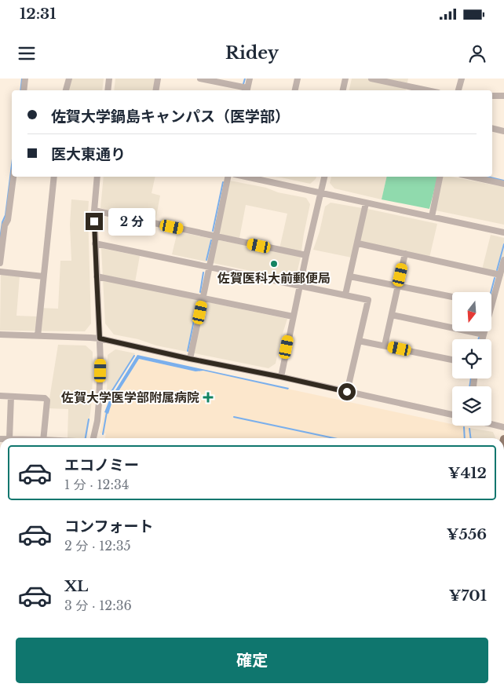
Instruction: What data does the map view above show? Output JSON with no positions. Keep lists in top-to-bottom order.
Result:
{
  "places": {
    "other": ["佐賀医科大前郵便局"],
    "health": ["佐賀大学医学部附属病院"]
  },
  "north": "bottom",
  "page": {
    "status": "12:31",
    "header": "Ridey",
    "banner": ["佐賀大学鍋島キャンパス（医学部）", "医大東通り"],
    "bubble": "2 分",
    "list": [
      {
        "name": "エコノミー",
        "note": "1 分 · 12:34",
        "value": "¥412"
      },
      {
        "name": "コンフォート",
        "note": "2 分 · 12:35",
        "value": "¥556"
      },
      {
        "name": "XL",
        "note": "3 分 · 12:36",
        "value": "¥701"
      }
    ],
    "buttons": "確定"
  }
}
